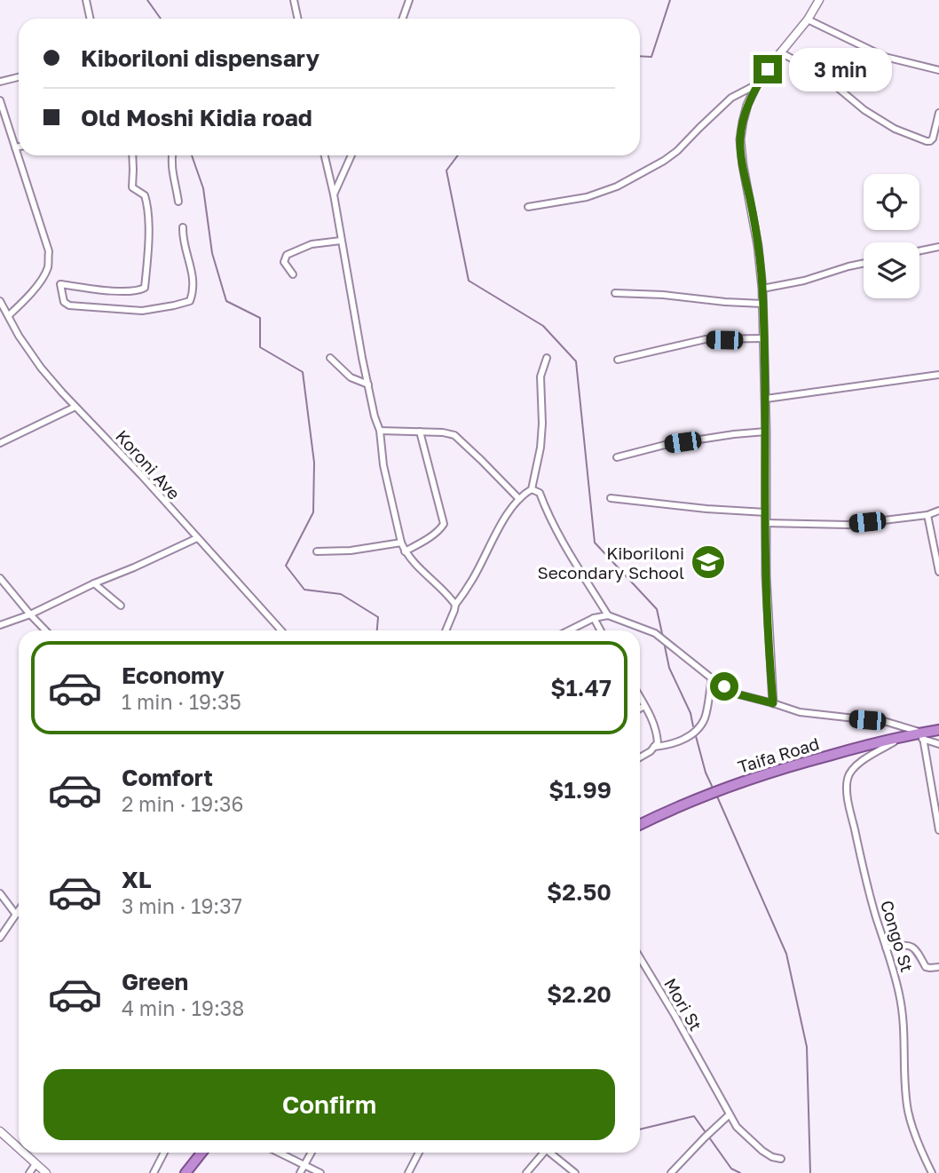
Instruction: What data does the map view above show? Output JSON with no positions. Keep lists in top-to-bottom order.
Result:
{
  "streets": {
    "highway": ["Taifa Road"],
    "street": ["Koroni Ave", "Congo St", "Mori St"]
  },
  "crossings": [
    ["Taifa Road", "Congo St"]
  ],
  "places": {
    "school or university": ["Kiboriloni Secondary School"]
  },
  "page": {
    "banner": ["Kiboriloni dispensary", "Old Moshi Kidia road"],
    "bubble": "3 min",
    "list": [
      {
        "name": "Economy",
        "note": "1 min · 19:35",
        "value": "$1.47"
      },
      {
        "name": "Comfort",
        "note": "2 min · 19:36",
        "value": "$1.99"
      },
      {
        "name": "XL",
        "note": "3 min · 19:37",
        "value": "$2.50"
      },
      {
        "name": "Green",
        "note": "4 min · 19:38",
        "value": "$2.20"
      }
    ],
    "buttons": "Confirm"
  }
}
